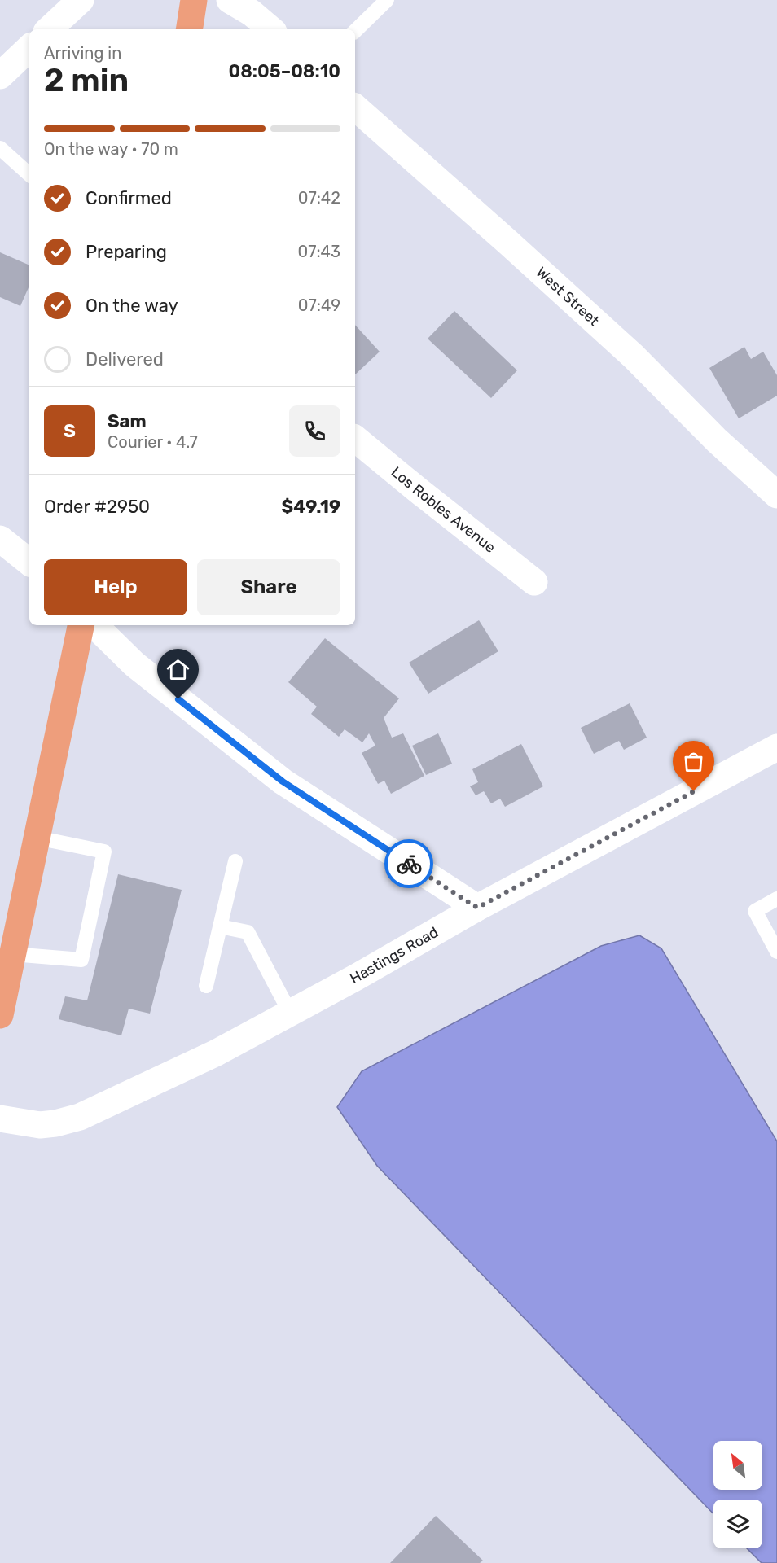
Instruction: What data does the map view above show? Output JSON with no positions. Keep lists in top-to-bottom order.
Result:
{
  "streets": {
    "street": ["West Street", "Los Robles Avenue", "Hastings Road"]
  },
  "north": "top left",
  "page": {
    "heading": ["2 min", "Arriving in", "08:05–08:10"],
    "panel": [
      "Sam",
      "Courier · 4.7",
      "Order #2950",
      "$49.19"
    ],
    "bar": "On the way · 70 m",
    "list": [
      ["Confirmed", "07:42"],
      ["Preparing", "07:43"],
      ["On the way", "07:49"],
      "Delivered"
    ],
    "round": "S",
    "buttons": ["Help", "Share"]
  }
}
